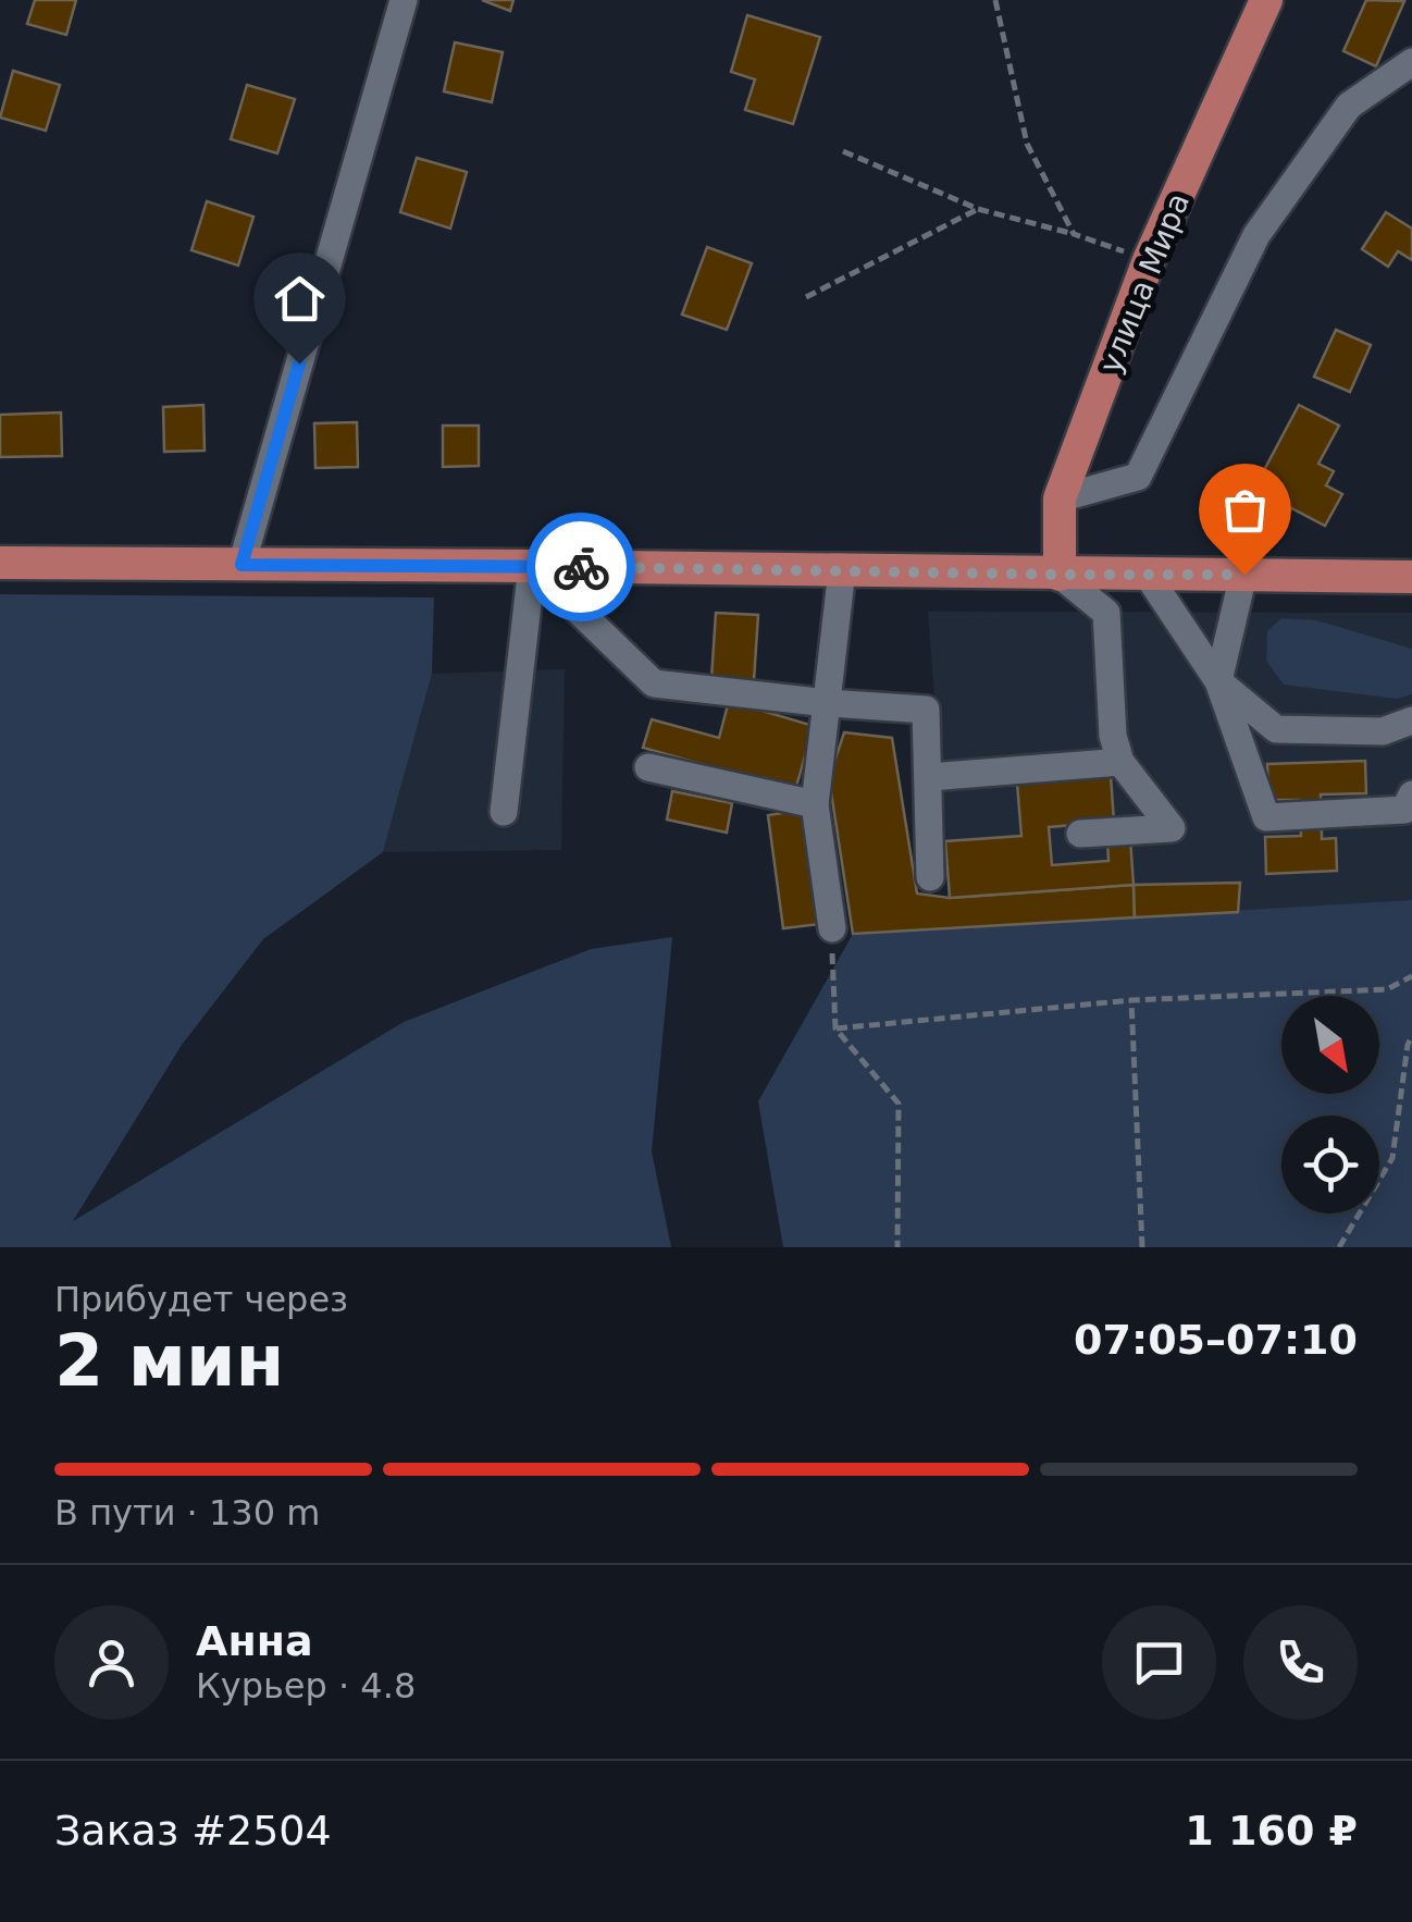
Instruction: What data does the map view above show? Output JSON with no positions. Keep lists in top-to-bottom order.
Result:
{
  "streets": {
    "main road": ["улица Мира"]
  },
  "north": "bottom right",
  "page": {
    "heading": ["2 мин", "Прибудет через", "07:05–07:10"],
    "panel": [
      "Анна",
      "Курьер · 4.8",
      "Заказ #2504",
      "1 160 ₽"
    ],
    "bar": "В пути · 130 m"
  }
}
